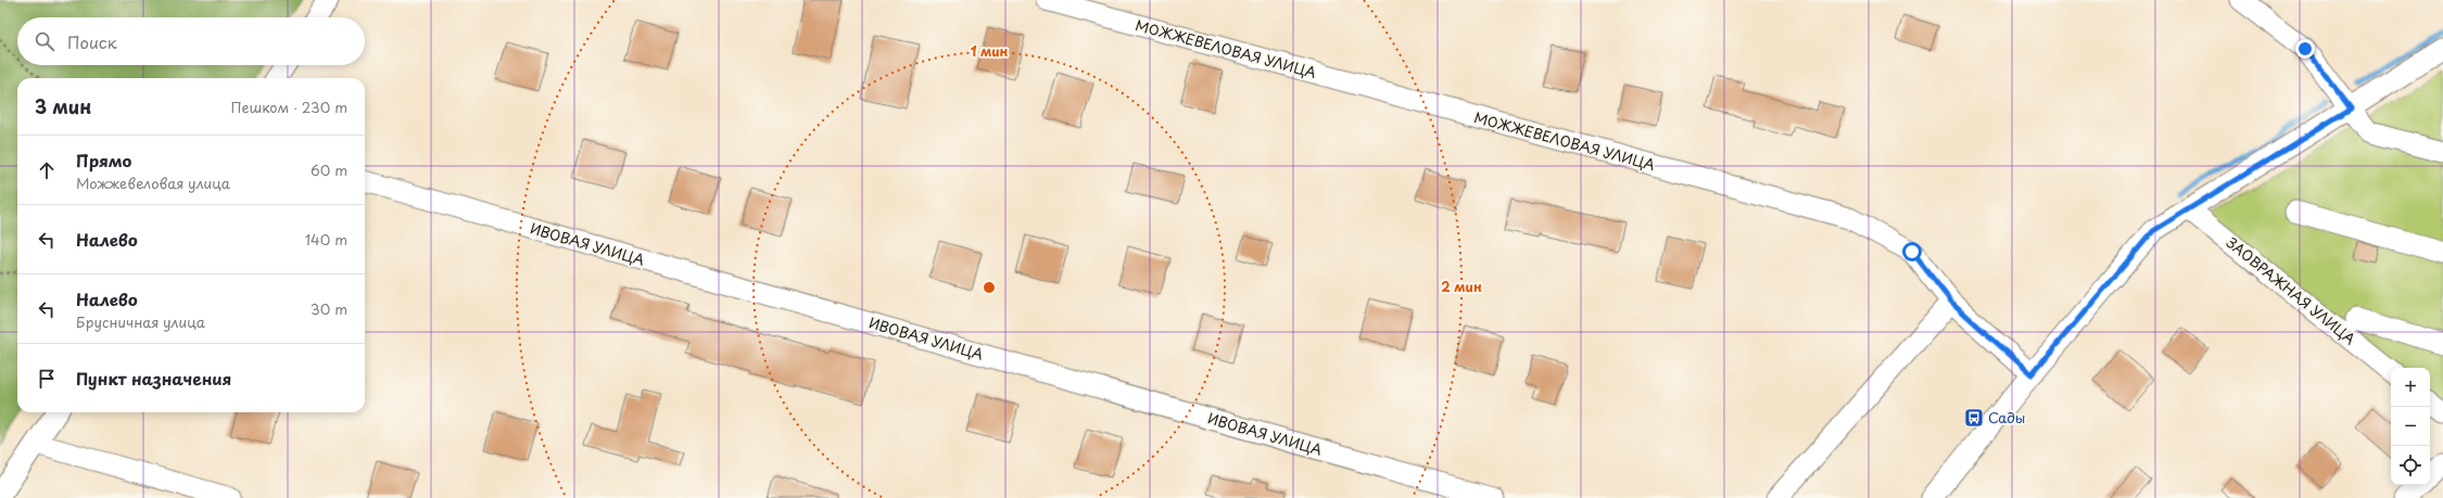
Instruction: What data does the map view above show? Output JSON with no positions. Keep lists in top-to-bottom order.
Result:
{
  "streets": {
    "street": ["МОЖЖЕВЕЛОВАЯ УЛИЦА", "ИВОВАЯ УЛИЦА", "ЗАОВРАЖНАЯ УЛИЦА"]
  },
  "places": {
    "bus stop": ["Сады"]
  },
  "page": {
    "search": "Поиск",
    "heading": ["3 мин", "Пешком · 230 m"],
    "list": [
      ["Прямо", "Можжевеловая улица", "60 m"],
      ["Налево", "140 m"],
      ["Налево", "Брусничная улица", "30 m"],
      "Пункт назначения"
    ],
    "map_buttons": ["+", "−"]
  },
  "rings": ["1 мин", "2 мин"]
}
